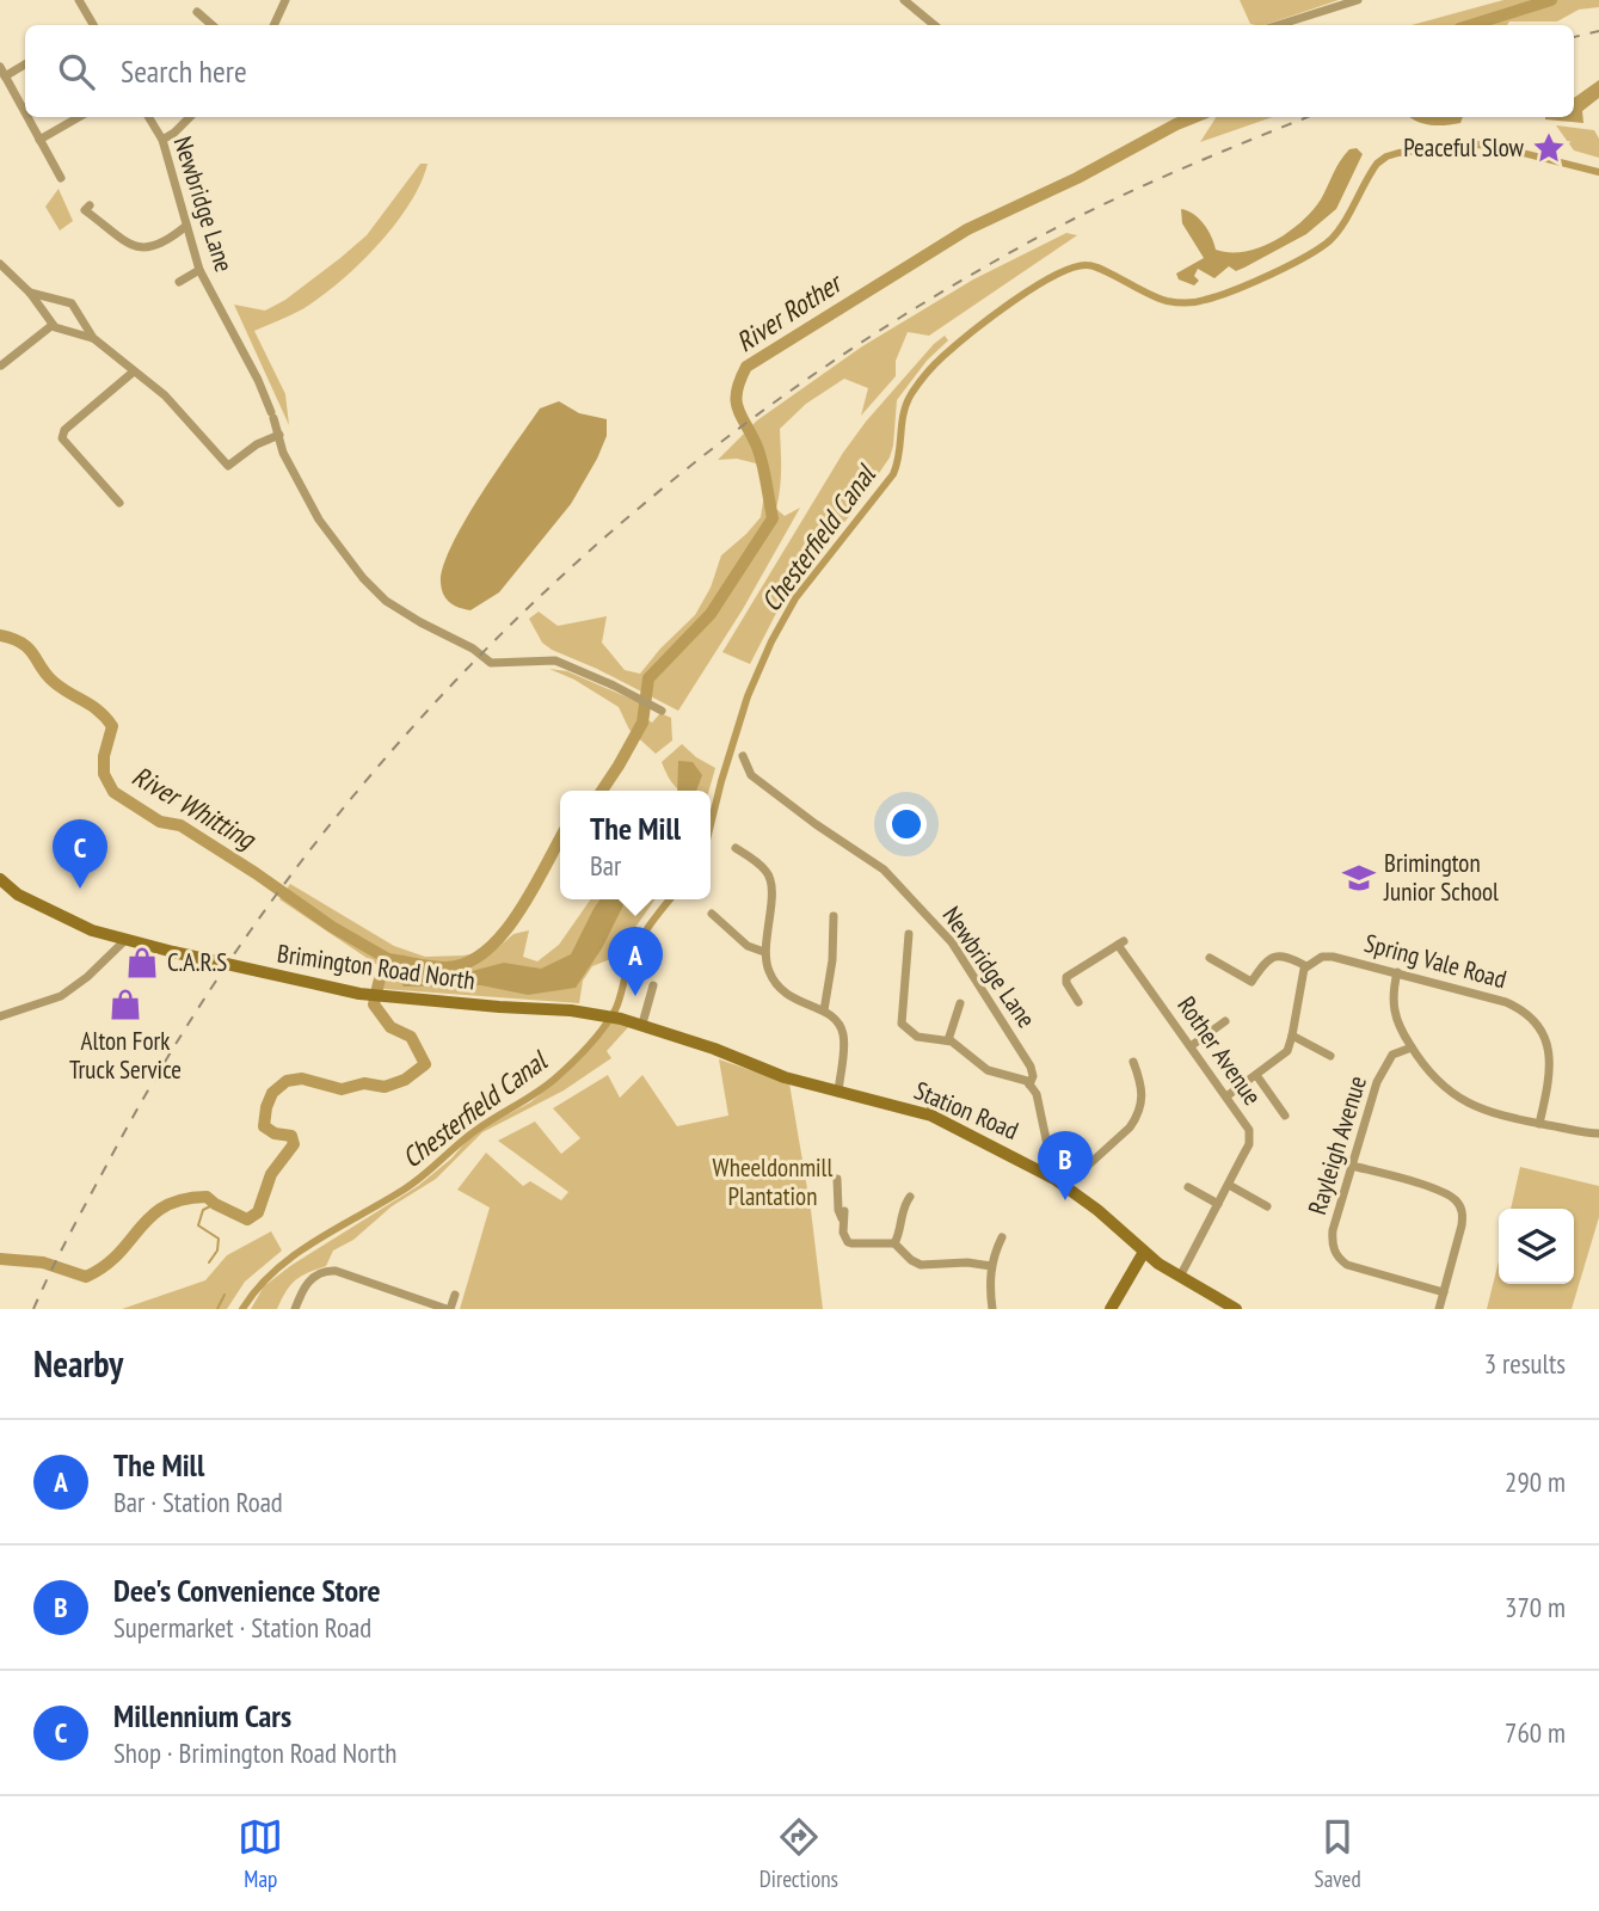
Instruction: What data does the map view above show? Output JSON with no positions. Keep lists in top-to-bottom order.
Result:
{
  "streets": {
    "main road": ["Brimington Road North", "Station Road"],
    "street": [
      "Newbridge Lane",
      "Spring Vale Road",
      "Rother Avenue",
      "Rayleigh Avenue"
    ]
  },
  "crossings": [
    ["Newbridge Lane", "Station Road"],
    ["Brimington Road North", "Station Road"],
    ["Rother Avenue", "Station Road"]
  ],
  "water": ["River Rother", "Chesterfield Canal", "River Whitting"],
  "parks": ["Wheeldonmill Plantation"],
  "places": {
    "place": ["Peaceful Slow"],
    "school or university": ["Brimington Junior School"],
    "shop": ["C.A.R.S", "Alton Fork Truck Service"]
  },
  "page": {
    "search": "Search here",
    "popup": ["The Mill", "Bar"],
    "pins": ["C", "A", "B"],
    "heading": ["Nearby", "3 results"],
    "list": [
      {
        "mark": "A",
        "name": "The Mill",
        "note": "Bar · Station Road",
        "value": "290 m"
      },
      {
        "mark": "B",
        "name": "Dee's Convenience Store",
        "note": "Supermarket · Station Road",
        "value": "370 m"
      },
      {
        "mark": "C",
        "name": "Millennium Cars",
        "note": "Shop · Brimington Road North",
        "value": "760 m"
      }
    ],
    "nav": ["Map", "Directions", "Saved"]
  }
}
